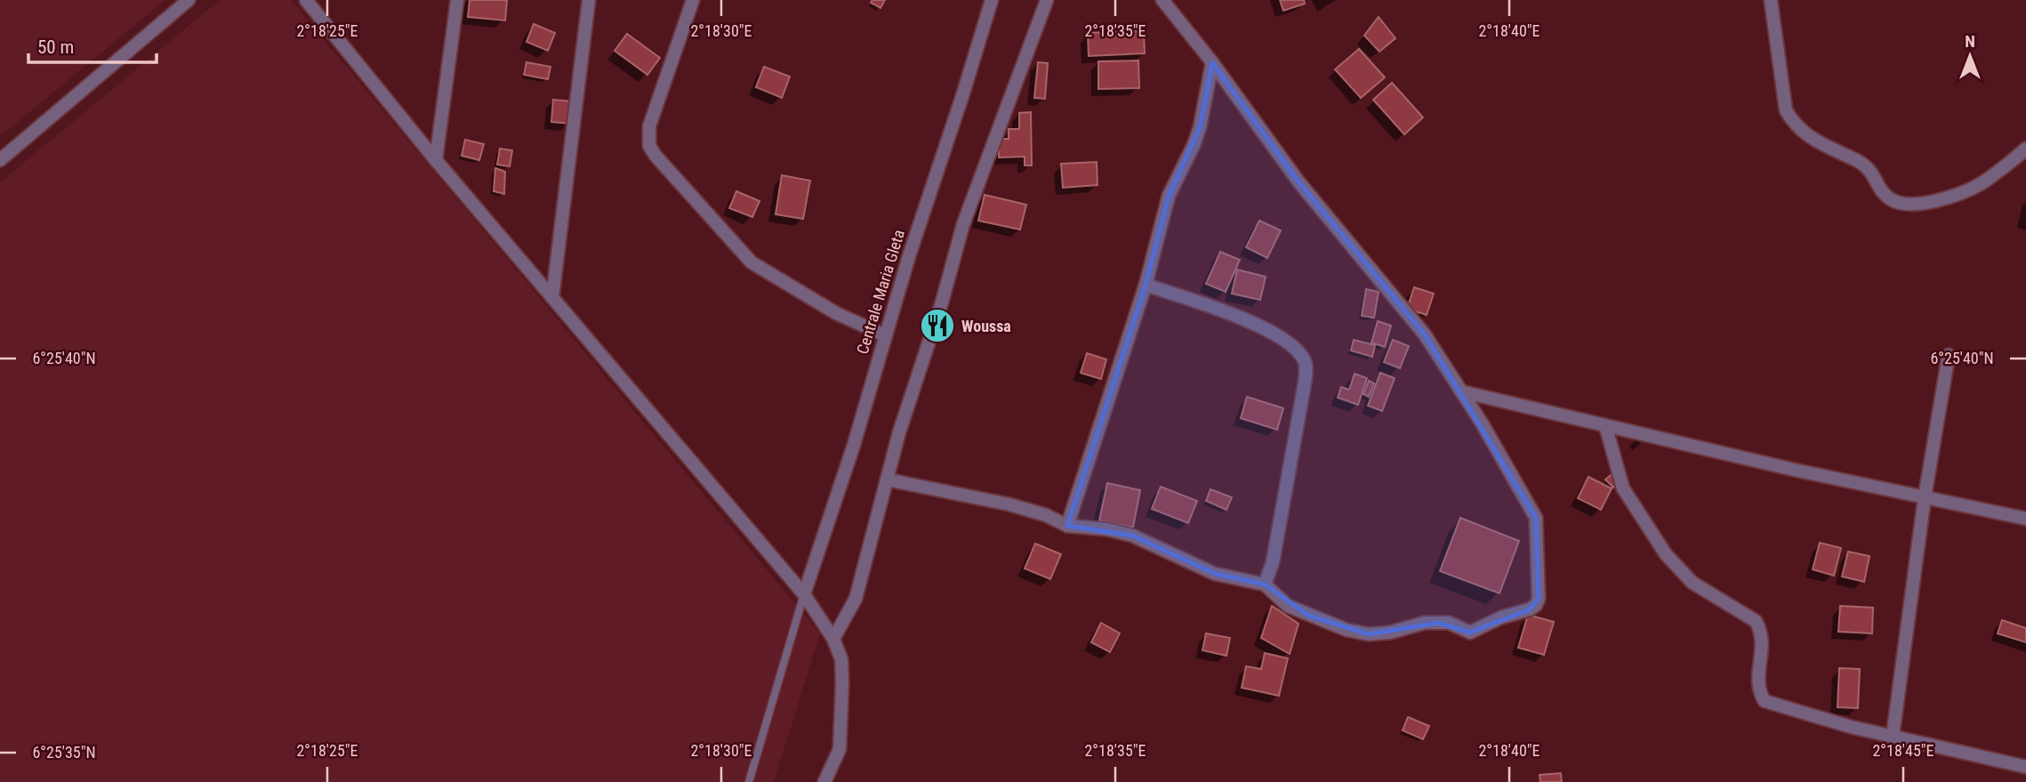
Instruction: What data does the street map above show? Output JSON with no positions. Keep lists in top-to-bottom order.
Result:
{
  "streets": {
    "street": ["Centrale Maria Gleta"]
  },
  "places": {
    "restaurant": ["Woussa"]
  },
  "scale_bar": "50 m",
  "north": "top",
  "coordinates": [
    "2°18'25\"E",
    "2°18'30\"E",
    "2°18'35\"E",
    "2°18'40\"E",
    "6°25'40\"N",
    "2°18'45\"E",
    "6°25'35\"N"
  ]
}
